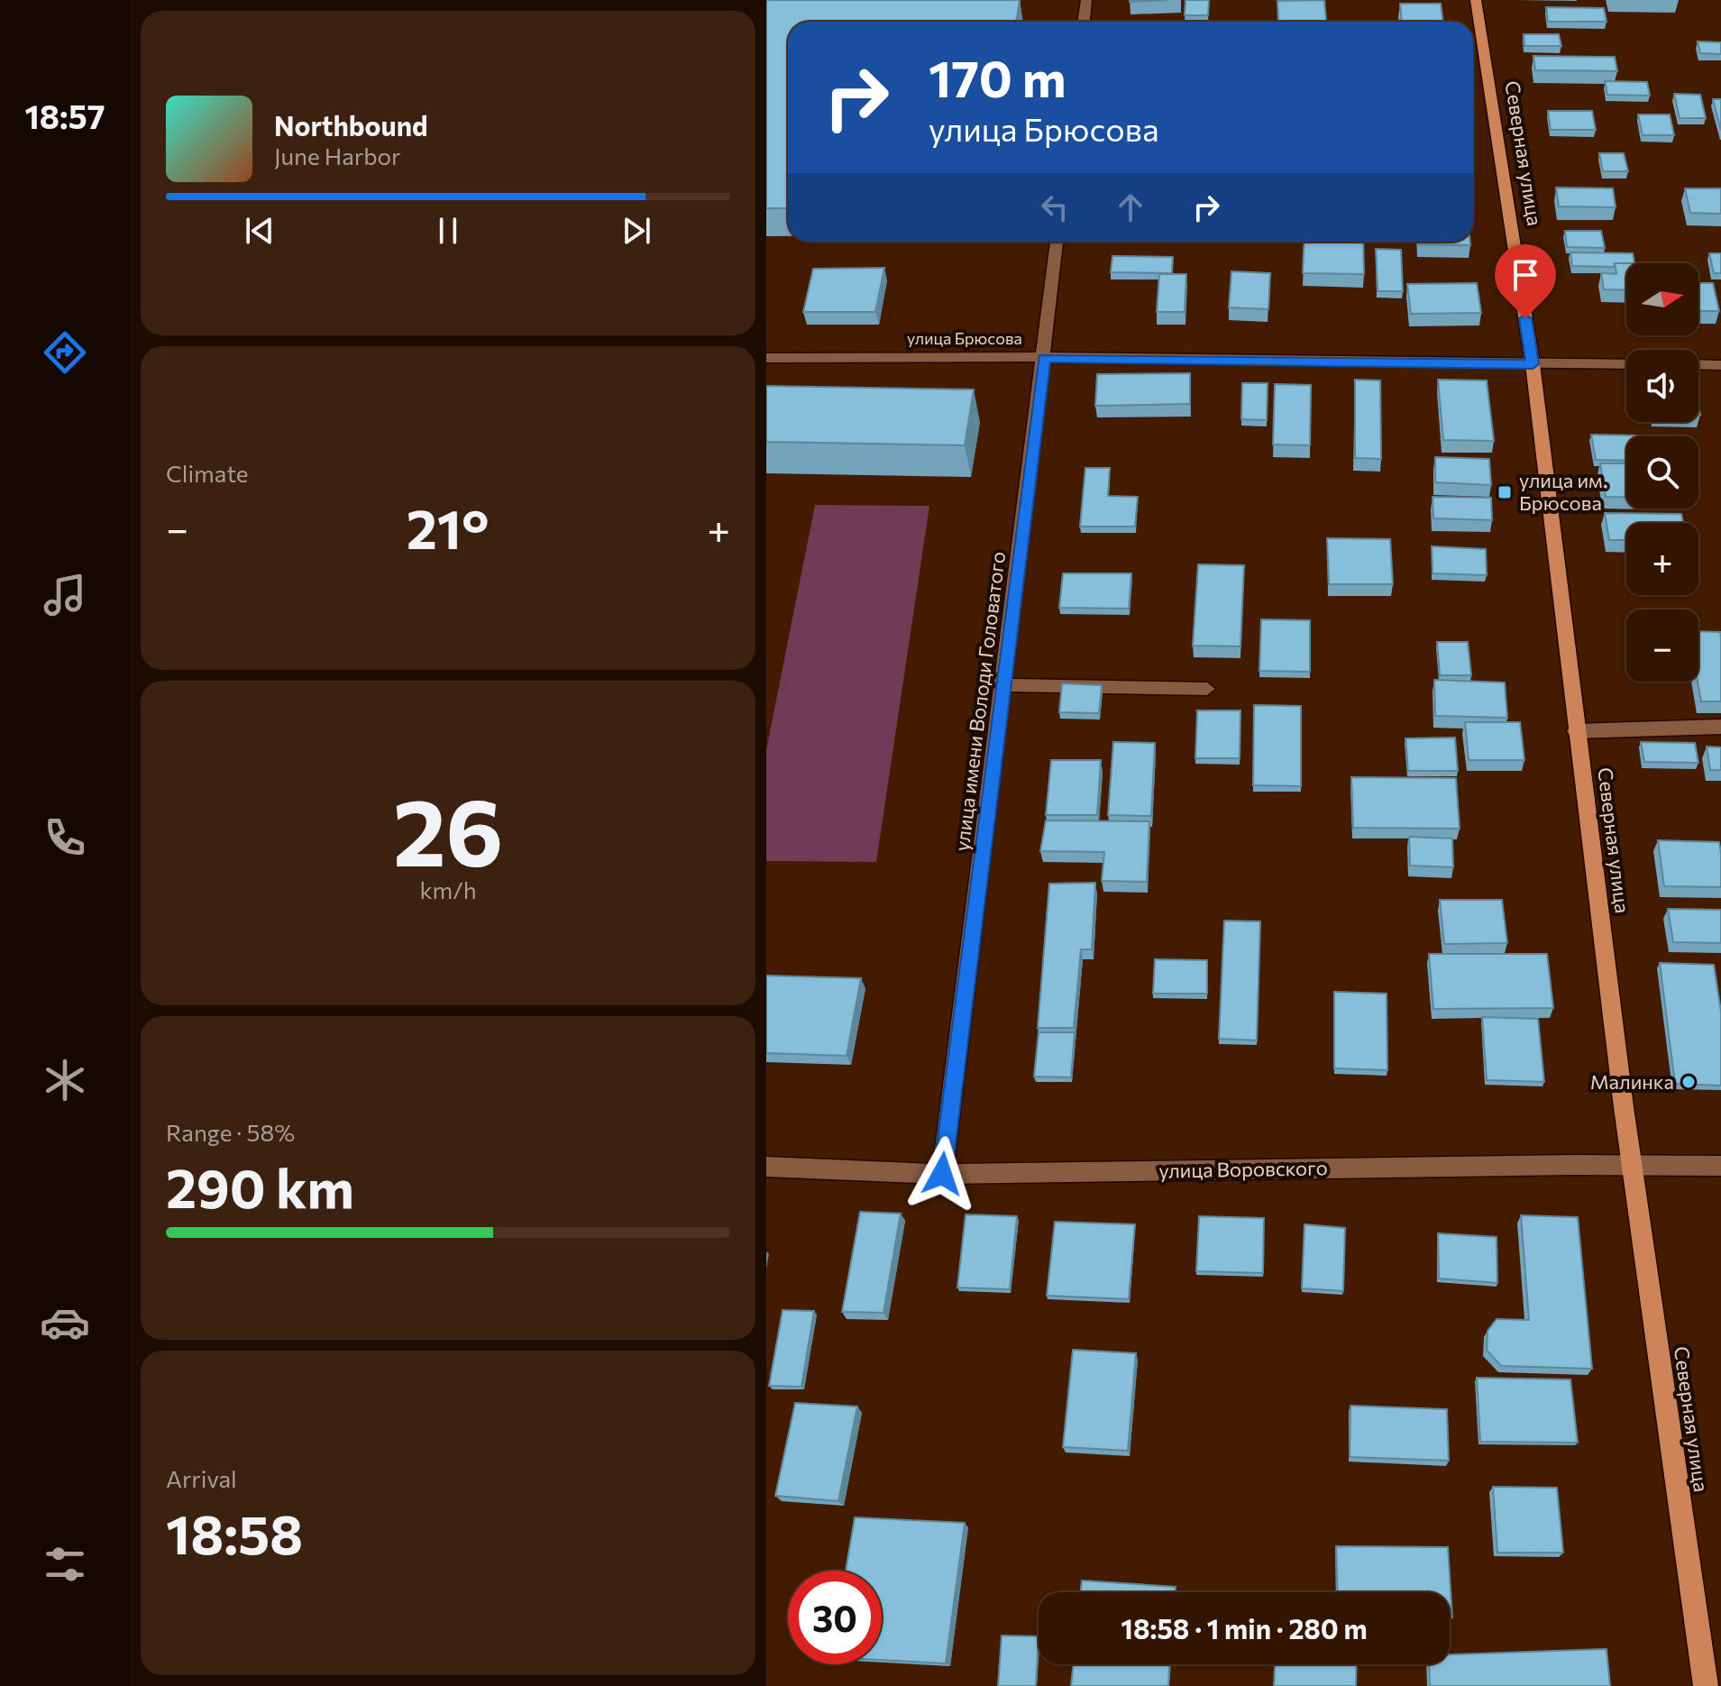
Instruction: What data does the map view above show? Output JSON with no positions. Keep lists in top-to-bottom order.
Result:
{
  "streets": {
    "main road": ["Северная улица"],
    "street": ["улица Брюсова", "улица имени Володи Головатого", "улица Воровского"]
  },
  "crossings": [
    ["Северная улица", "улица Брюсова"],
    ["Северная улица", "улица Воровского"],
    ["улица Брюсова", "улица имени Володи Головатого"],
    ["улица имени Володи Головатого", "улица Воровского"]
  ],
  "places": {
    "transit": ["улица им. Брюсова"],
    "other": ["Малинка"]
  },
  "north": "right",
  "page": {
    "tabs": "18:57",
    "turn": ["170 m", "улица Брюсова"],
    "song": ["Northbound", "June Harbor"],
    "map_buttons": ["+", "−"],
    "tile": [
      "Climate",
      ["26", "km/h"],
      ["Range · 58%", "290 km"],
      ["Arrival", "18:58"]
    ],
    "heat": ["−", "21°", "+"],
    "limit": "30",
    "trip": "18:58 · 1 min · 280 m"
  }
}
